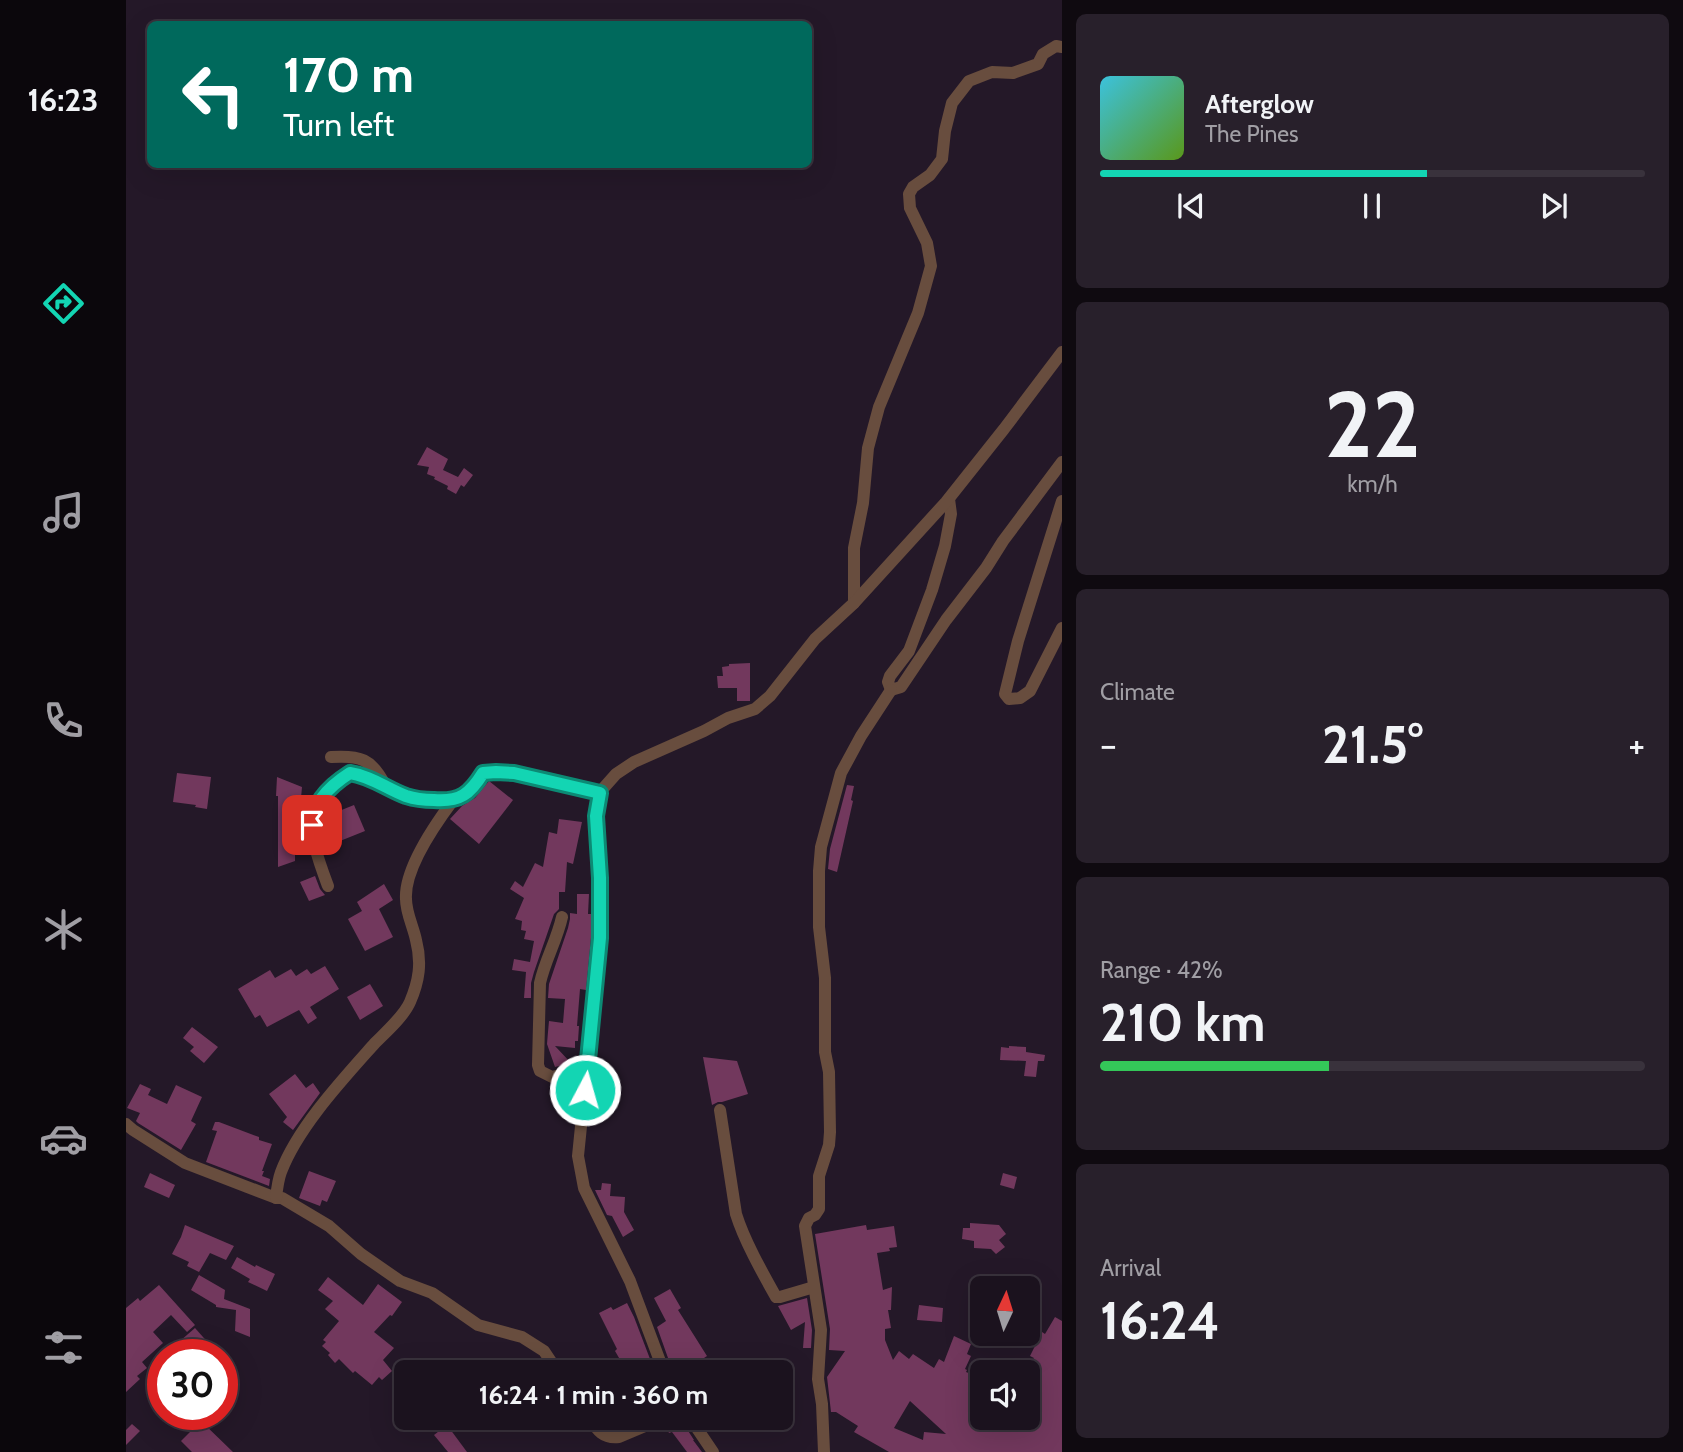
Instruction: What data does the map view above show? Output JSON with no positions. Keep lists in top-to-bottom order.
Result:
{
  "north": "top",
  "page": {
    "tabs": "16:23",
    "turn": ["170 m", "Turn left"],
    "song": ["Afterglow", "The Pines"],
    "tile": [
      ["22", "km/h"],
      "Climate",
      ["Range · 42%", "210 km"],
      ["Arrival", "16:24"]
    ],
    "heat": ["−", "21.5°", "+"],
    "limit": "30",
    "trip": "16:24 · 1 min · 360 m"
  }
}
